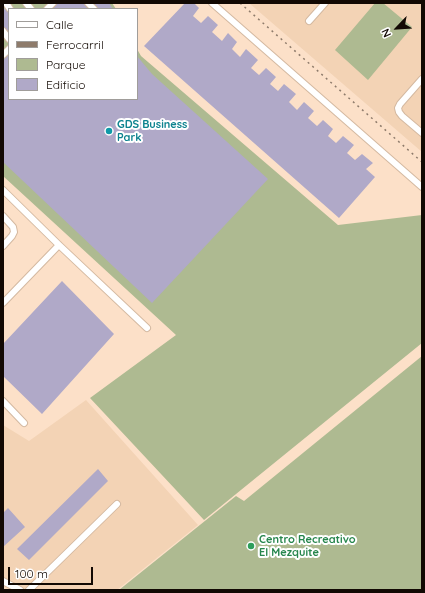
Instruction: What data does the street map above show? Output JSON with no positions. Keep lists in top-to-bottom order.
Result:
{
  "places": ["GDS Business Park", "Centro Recreativo El Mezquite"],
  "legend": [
    "Calle",
    "Ferrocarril",
    "Parque",
    "Edificio"
  ],
  "scale_bar": "100 m",
  "north": "bottom left"
}
